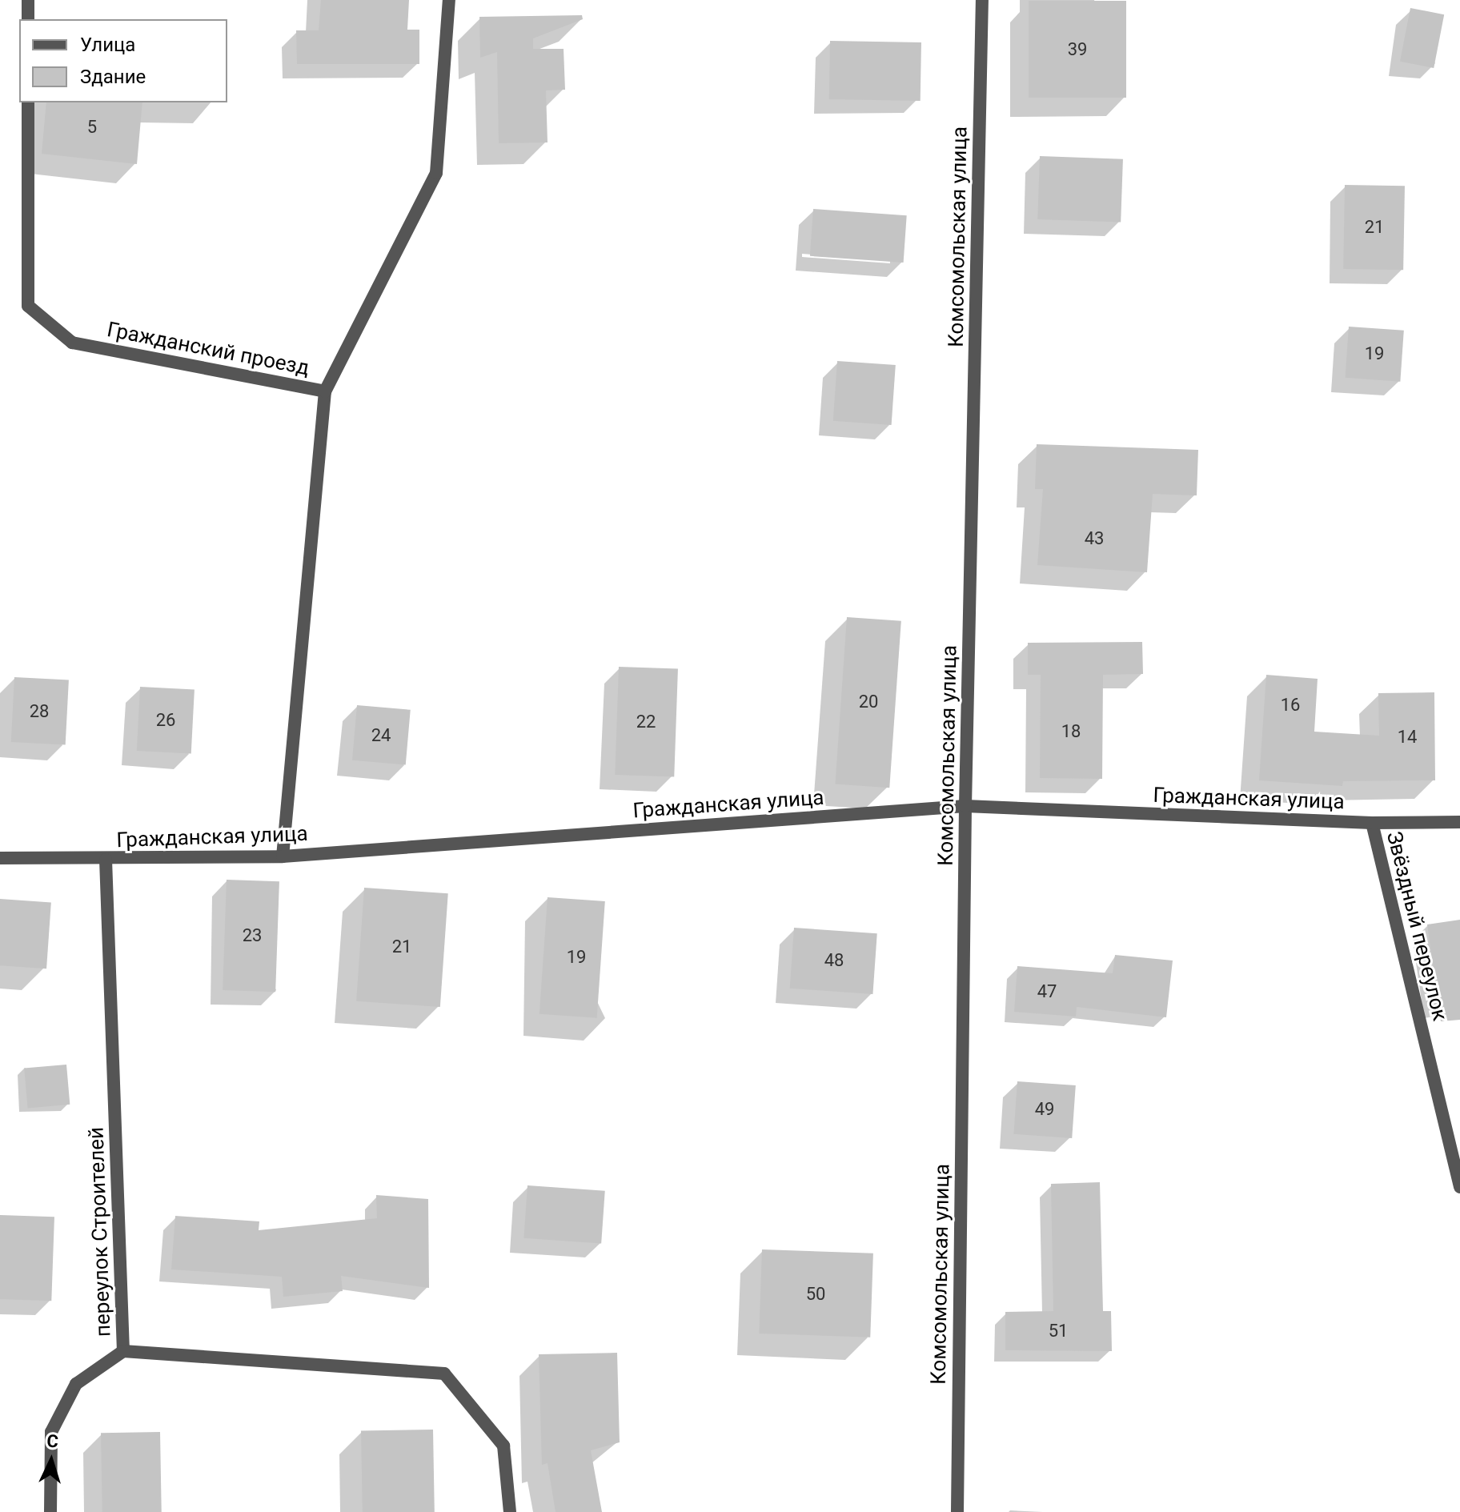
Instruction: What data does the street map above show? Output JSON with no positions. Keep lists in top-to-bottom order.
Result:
{
  "streets": {
    "street": [
      "Комсомольская улица",
      "Гражданский проезд",
      "Гражданская улица",
      "Звёздный переулок",
      "переулок Строителей"
    ]
  },
  "crossings": [
    ["Комсомольская улица", "Гражданская улица"],
    ["Гражданский проезд", "Гражданская улица"],
    ["Гражданская улица", "Звёздный переулок"],
    ["Гражданская улица", "переулок Строителей"]
  ],
  "house_numbers": [
    "39",
    "5",
    "21",
    "19",
    "43",
    "20",
    "16",
    "28",
    "26",
    "22",
    "18",
    "24",
    "14",
    "23",
    "21",
    "19",
    "48",
    "47",
    "49",
    "50",
    "51"
  ],
  "legend": ["Улица", "Здание"],
  "north": "top"
}
